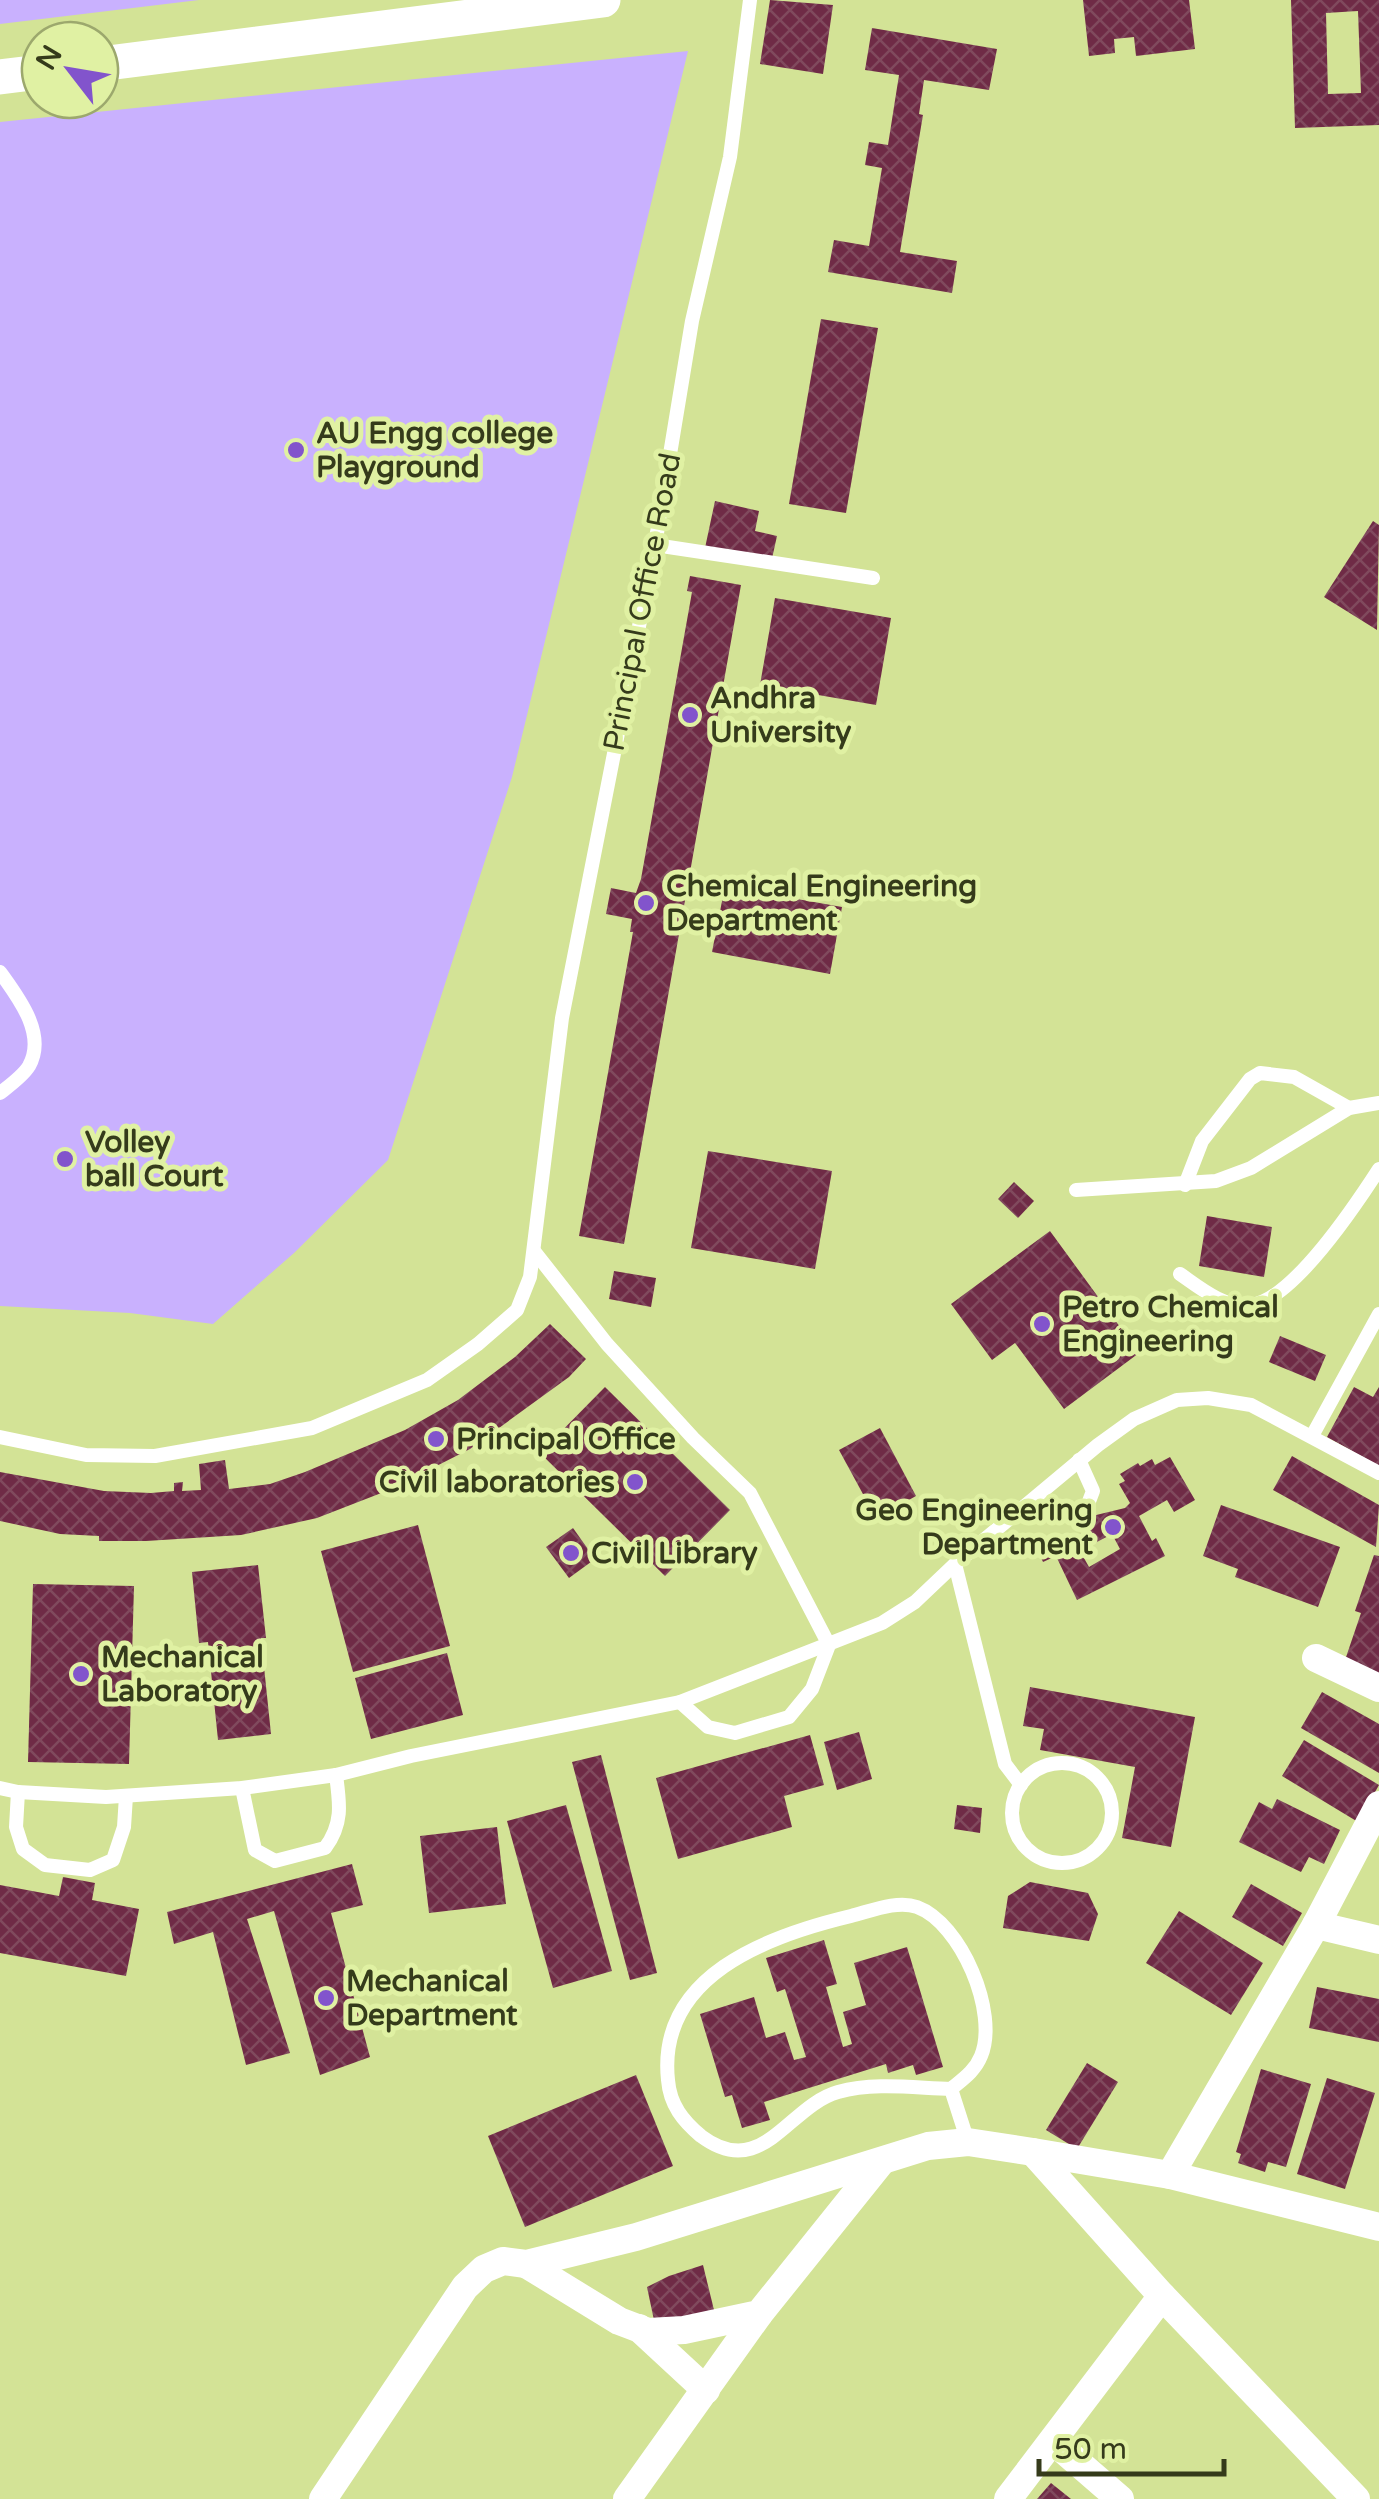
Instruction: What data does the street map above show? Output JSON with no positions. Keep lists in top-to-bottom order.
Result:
{
  "streets": {
    "lane": ["Principal Office Road"]
  },
  "places": [
    "AU Engg college Playground",
    "Andhra University",
    "Chemical Engineering Department",
    "Volley ball Court",
    "Petro Chemical Engineering",
    "Principal Office",
    "Civil laboratories",
    "Geo Engineering Department",
    "Civil Library",
    "Mechanical Laboratory",
    "Mechanical Department"
  ],
  "scale_bar": "50 m",
  "north": "top left"
}
